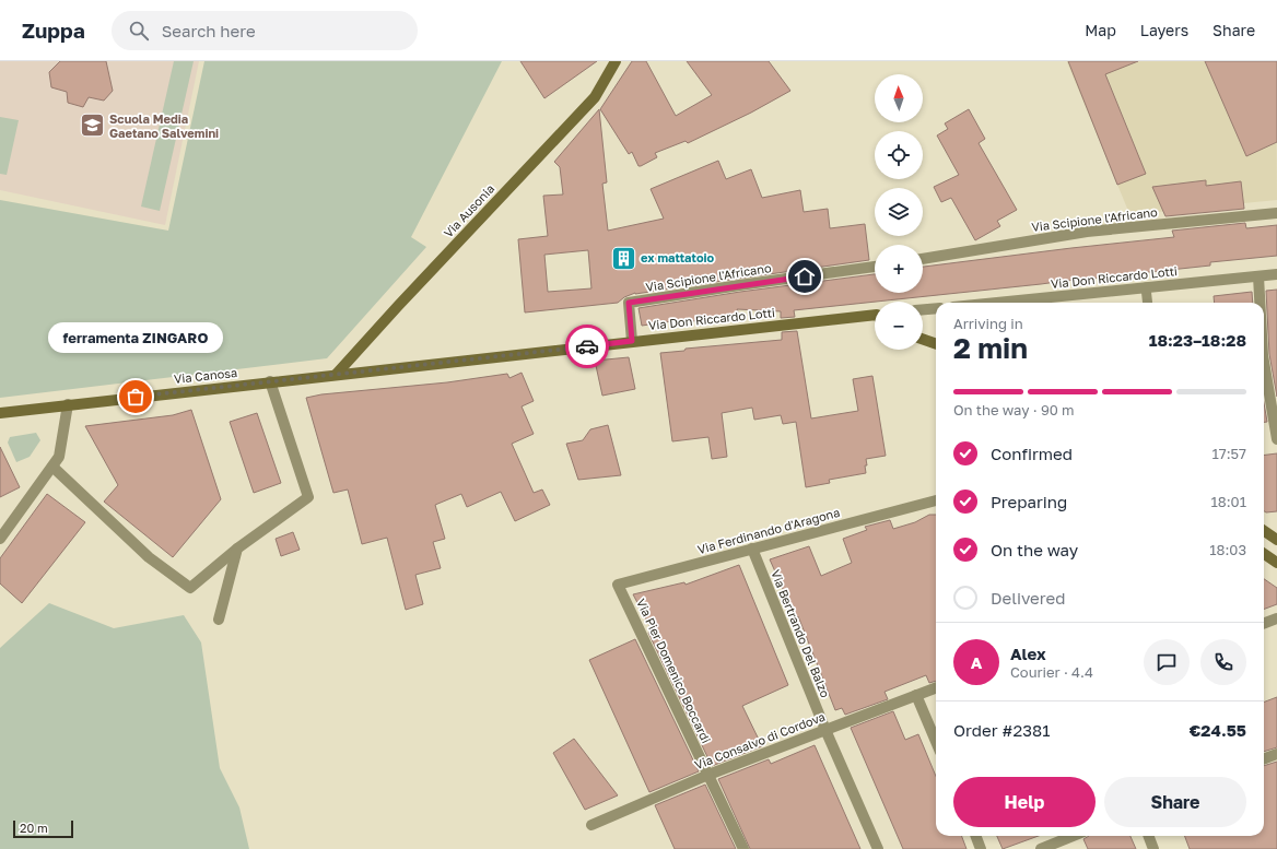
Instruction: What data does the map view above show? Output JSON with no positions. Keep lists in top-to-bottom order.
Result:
{
  "streets": {
    "main road": ["Via Ausonia", "Via Don Riccardo Lotti", "Via Canosa"],
    "street": [
      "Via Scipione l'Africano",
      "Via Ferdinando d'Aragona",
      "Via Bertrando Del Balzo",
      "Via Pier Domenico Boccardi",
      "Via Consalvo di Cordova"
    ]
  },
  "crossings": [
    ["Via Ausonia", "Via Don Riccardo Lotti"],
    ["Via Ausonia", "Via Canosa"],
    ["Via Scipione l'Africano", "Via Don Riccardo Lotti"],
    ["Via Don Riccardo Lotti", "Via Canosa"],
    ["Via Ferdinando d'Aragona", "Via Bertrando Del Balzo"],
    ["Via Ferdinando d'Aragona", "Via Pier Domenico Boccardi"],
    ["Via Bertrando Del Balzo", "Via Consalvo di Cordova"],
    ["Via Pier Domenico Boccardi", "Via Consalvo di Cordova"]
  ],
  "places": {
    "school or university": ["Scuola Media Gaetano Salvemini"],
    "building": ["ex mattatoio"],
    "other": ["ferramenta ZINGARO"]
  },
  "scale_bar": "20 m",
  "north": "top",
  "page": {
    "header": "Zuppa",
    "search": "Search here",
    "nav": ["Map", "Layers", "Share"],
    "map_buttons": ["+", "−"],
    "heading": ["2 min", "Arriving in", "18:23–18:28"],
    "panel": [
      "Alex",
      "Courier · 4.4",
      "Order #2381",
      "€24.55"
    ],
    "bubble": "ferramenta ZINGARO",
    "bar": "On the way · 90 m",
    "list": [
      ["Confirmed", "17:57"],
      ["Preparing", "18:01"],
      ["On the way", "18:03"],
      "Delivered"
    ],
    "round": "A",
    "buttons": ["Help", "Share"],
    "scale": "20 m"
  }
}
